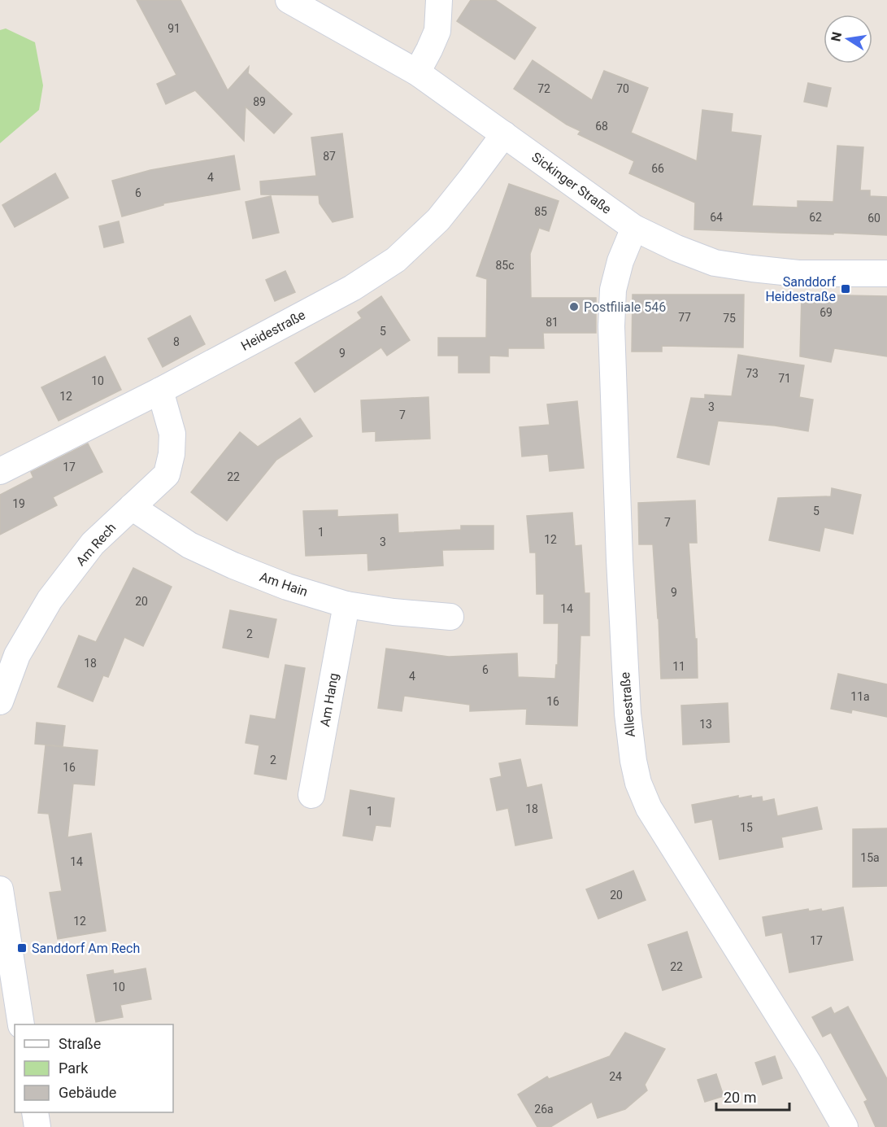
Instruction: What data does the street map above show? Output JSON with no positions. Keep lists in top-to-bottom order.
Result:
{
  "streets": {
    "street": [
      "Sickinger Straße",
      "Heidestraße",
      "Am Rech",
      "Am Hain",
      "Am Hang",
      "Alleestraße"
    ]
  },
  "crossings": [
    ["Sickinger Straße", "Heidestraße"],
    ["Sickinger Straße", "Alleestraße"],
    ["Heidestraße", "Am Rech"],
    ["Am Rech", "Am Hain"],
    ["Am Hain", "Am Hang"]
  ],
  "places": {
    "transit": ["Sanddorf Heidestraße", "Sanddorf Am Rech"],
    "other": ["Postfiliale 546"]
  },
  "house_numbers": [
    "91",
    "72",
    "70",
    "89",
    "68",
    "87",
    "66",
    "4",
    "6",
    "85",
    "64",
    "62",
    "60",
    "85c",
    "69",
    "77",
    "75",
    "81",
    "5",
    "8",
    "9",
    "73",
    "71",
    "10",
    "12",
    "3",
    "7",
    "17",
    "22",
    "19",
    "5",
    "7",
    "1",
    "12",
    "3",
    "9",
    "20",
    "14",
    "2",
    "18",
    "11",
    "6",
    "4",
    "11a",
    "16",
    "13",
    "2",
    "16",
    "18",
    "1",
    "15",
    "15a",
    "14",
    "20",
    "12",
    "17",
    "22",
    "10",
    "24",
    "26a"
  ],
  "legend": ["Straße", "Park", "Gebäude"],
  "scale_bar": "20 m",
  "north": "left"
}
